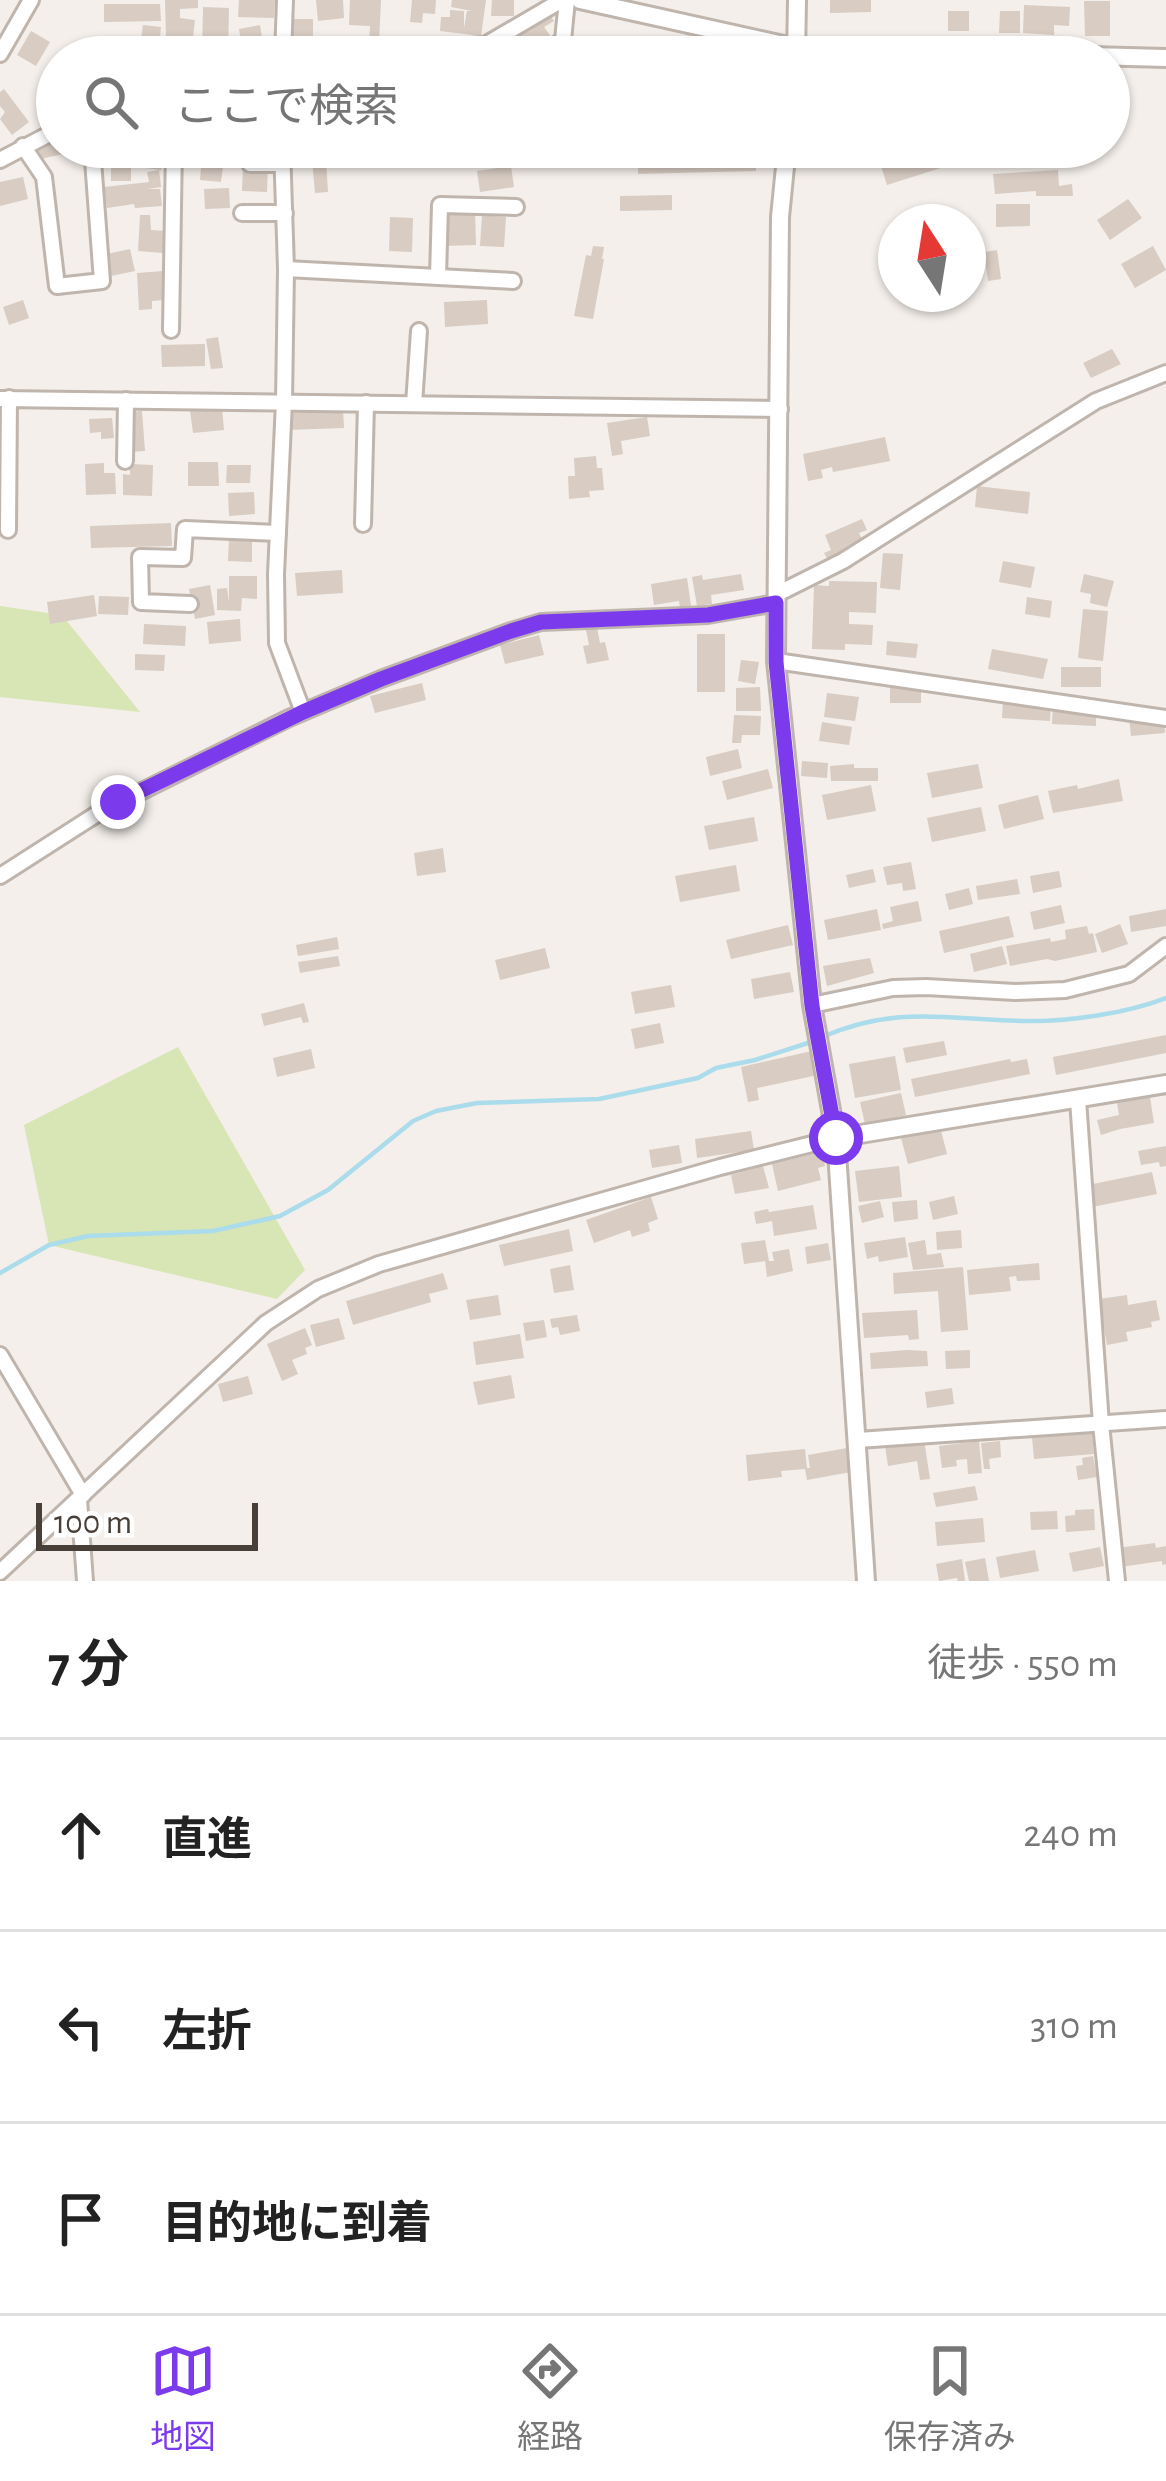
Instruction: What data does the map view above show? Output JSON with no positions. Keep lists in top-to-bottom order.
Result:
{
  "scale_bar": "100 m",
  "north": "top",
  "page": {
    "search": "ここで検索",
    "scale": "100 m",
    "heading": ["7 分", "徒歩 · 550 m"],
    "list": [
      ["直進", "240 m"],
      ["左折", "310 m"],
      "目的地に到着"
    ],
    "nav": ["地図", "経路", "保存済み"]
  }
}
